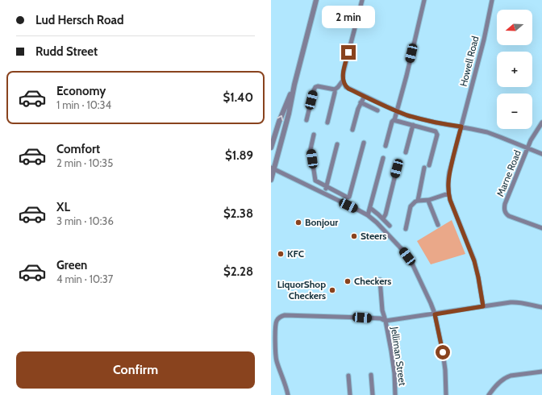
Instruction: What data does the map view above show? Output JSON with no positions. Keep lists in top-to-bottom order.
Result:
{
  "streets": {
    "street": ["Howell Road", "Marne Road", "Jelliman Street"]
  },
  "places": [
    "Bonjour",
    "Steers",
    "KFC",
    "Checkers",
    "LiquorShop Checkers"
  ],
  "north": "left",
  "page": {
    "banner": ["Lud Hersch Road", "Rudd Street"],
    "bubble": "2 min",
    "map_buttons": ["+", "−"],
    "list": [
      {
        "name": "Economy",
        "note": "1 min · 10:34",
        "value": "$1.40"
      },
      {
        "name": "Comfort",
        "note": "2 min · 10:35",
        "value": "$1.89"
      },
      {
        "name": "XL",
        "note": "3 min · 10:36",
        "value": "$2.38"
      },
      {
        "name": "Green",
        "note": "4 min · 10:37",
        "value": "$2.28"
      }
    ],
    "buttons": "Confirm"
  }
}
